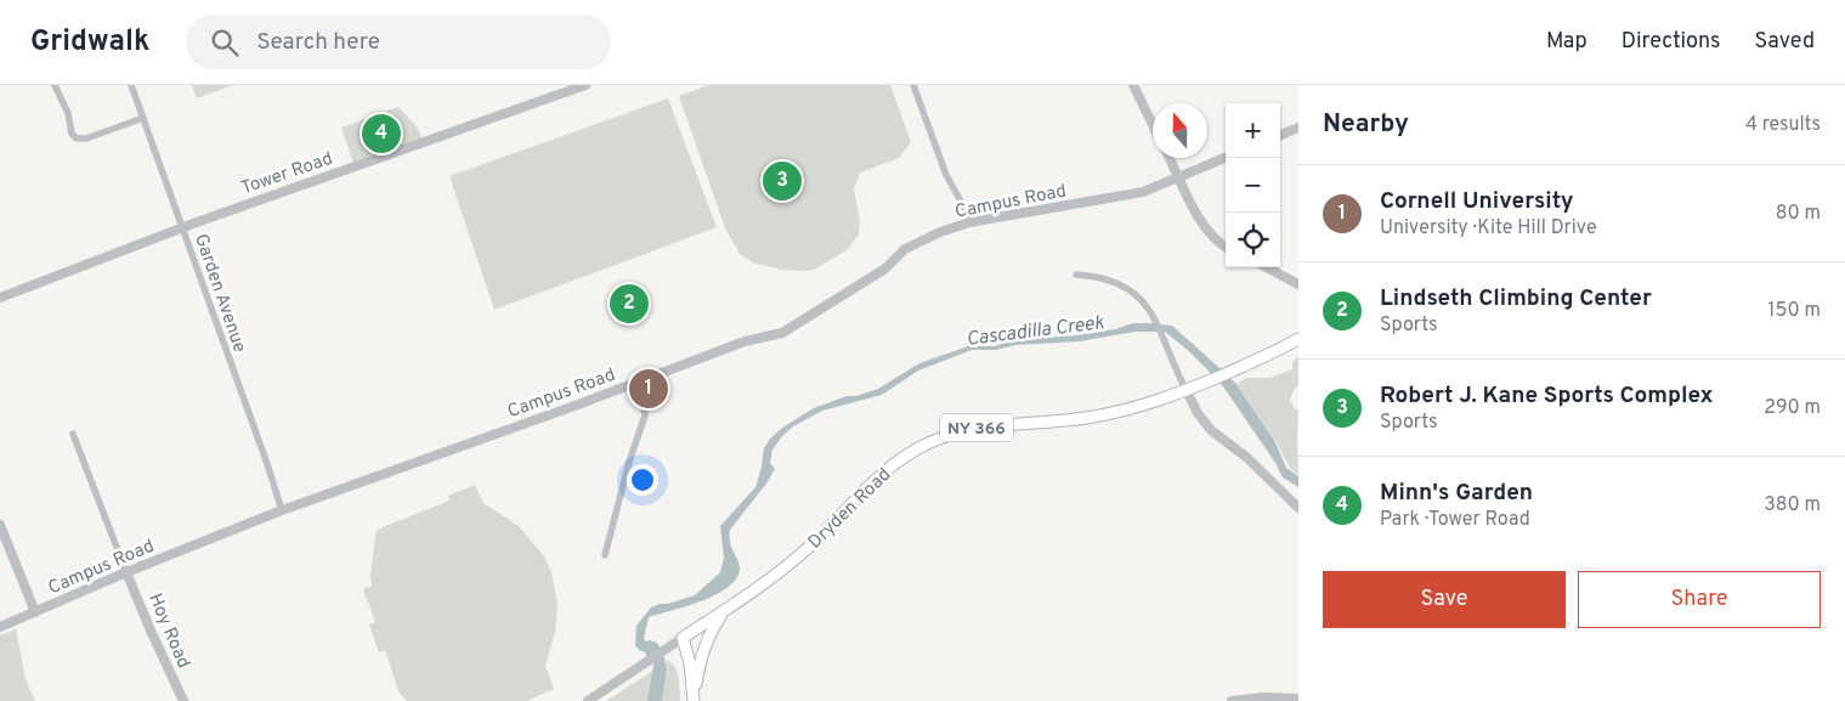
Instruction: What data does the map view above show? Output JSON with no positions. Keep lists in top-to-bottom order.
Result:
{
  "streets": {
    "main road": ["NY 366", "Dryden Road"],
    "street": [
      "Tower Road",
      "Campus Road",
      "Garden Avenue",
      "Hoy Road"
    ]
  },
  "crossings": [
    ["Tower Road", "Garden Avenue"],
    ["Campus Road", "Garden Avenue"],
    ["Campus Road", "Hoy Road"]
  ],
  "water": ["Cascadilla Creek"],
  "north": "top",
  "page": {
    "header": "Gridwalk",
    "search": "Search here",
    "nav": ["Map", "Directions", "Saved"],
    "heading": ["Nearby", "4 results"],
    "map_buttons": ["+", "−"],
    "pins": [
      "4",
      "3",
      "2",
      "1"
    ],
    "list": [
      {
        "mark": "1",
        "name": "Cornell University",
        "note": "University · Kite Hill Drive",
        "value": "80 m"
      },
      {
        "mark": "2",
        "name": "Lindseth Climbing Center",
        "note": "Sports",
        "value": "150 m"
      },
      {
        "mark": "3",
        "name": "Robert J. Kane Sports Complex",
        "note": "Sports",
        "value": "290 m"
      },
      {
        "mark": "4",
        "name": "Minn's Garden",
        "note": "Park · Tower Road",
        "value": "380 m"
      }
    ],
    "buttons": ["Save", "Share"]
  }
}
